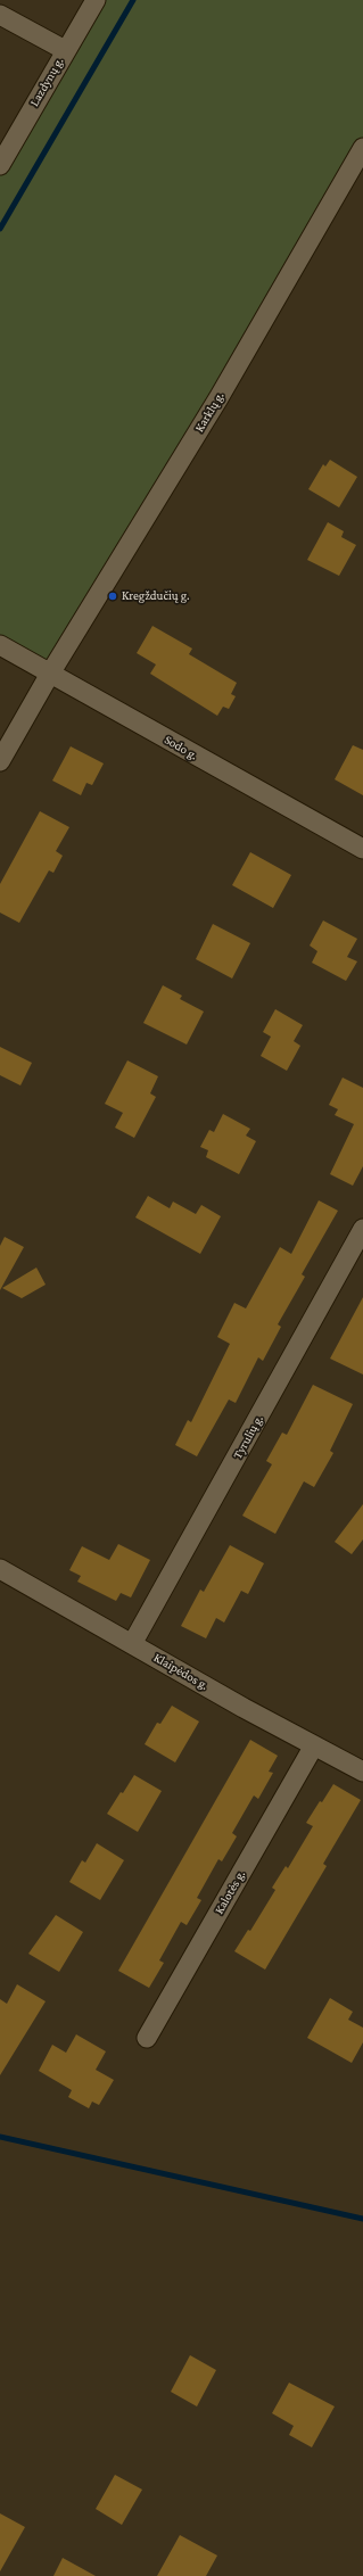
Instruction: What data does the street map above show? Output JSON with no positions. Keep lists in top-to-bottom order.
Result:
{
  "streets": {
    "street": [
      "Lazdynų g.",
      "Karklų g.",
      "Sodo g.",
      "Tyrulių g.",
      "Klaipėdos g.",
      "Kalotės g."
    ]
  },
  "crossings": [
    ["Karklų g.", "Sodo g."],
    ["Tyrulių g.", "Klaipėdos g."],
    ["Klaipėdos g.", "Kalotės g."]
  ],
  "places": ["Kregždučių g."]
}
